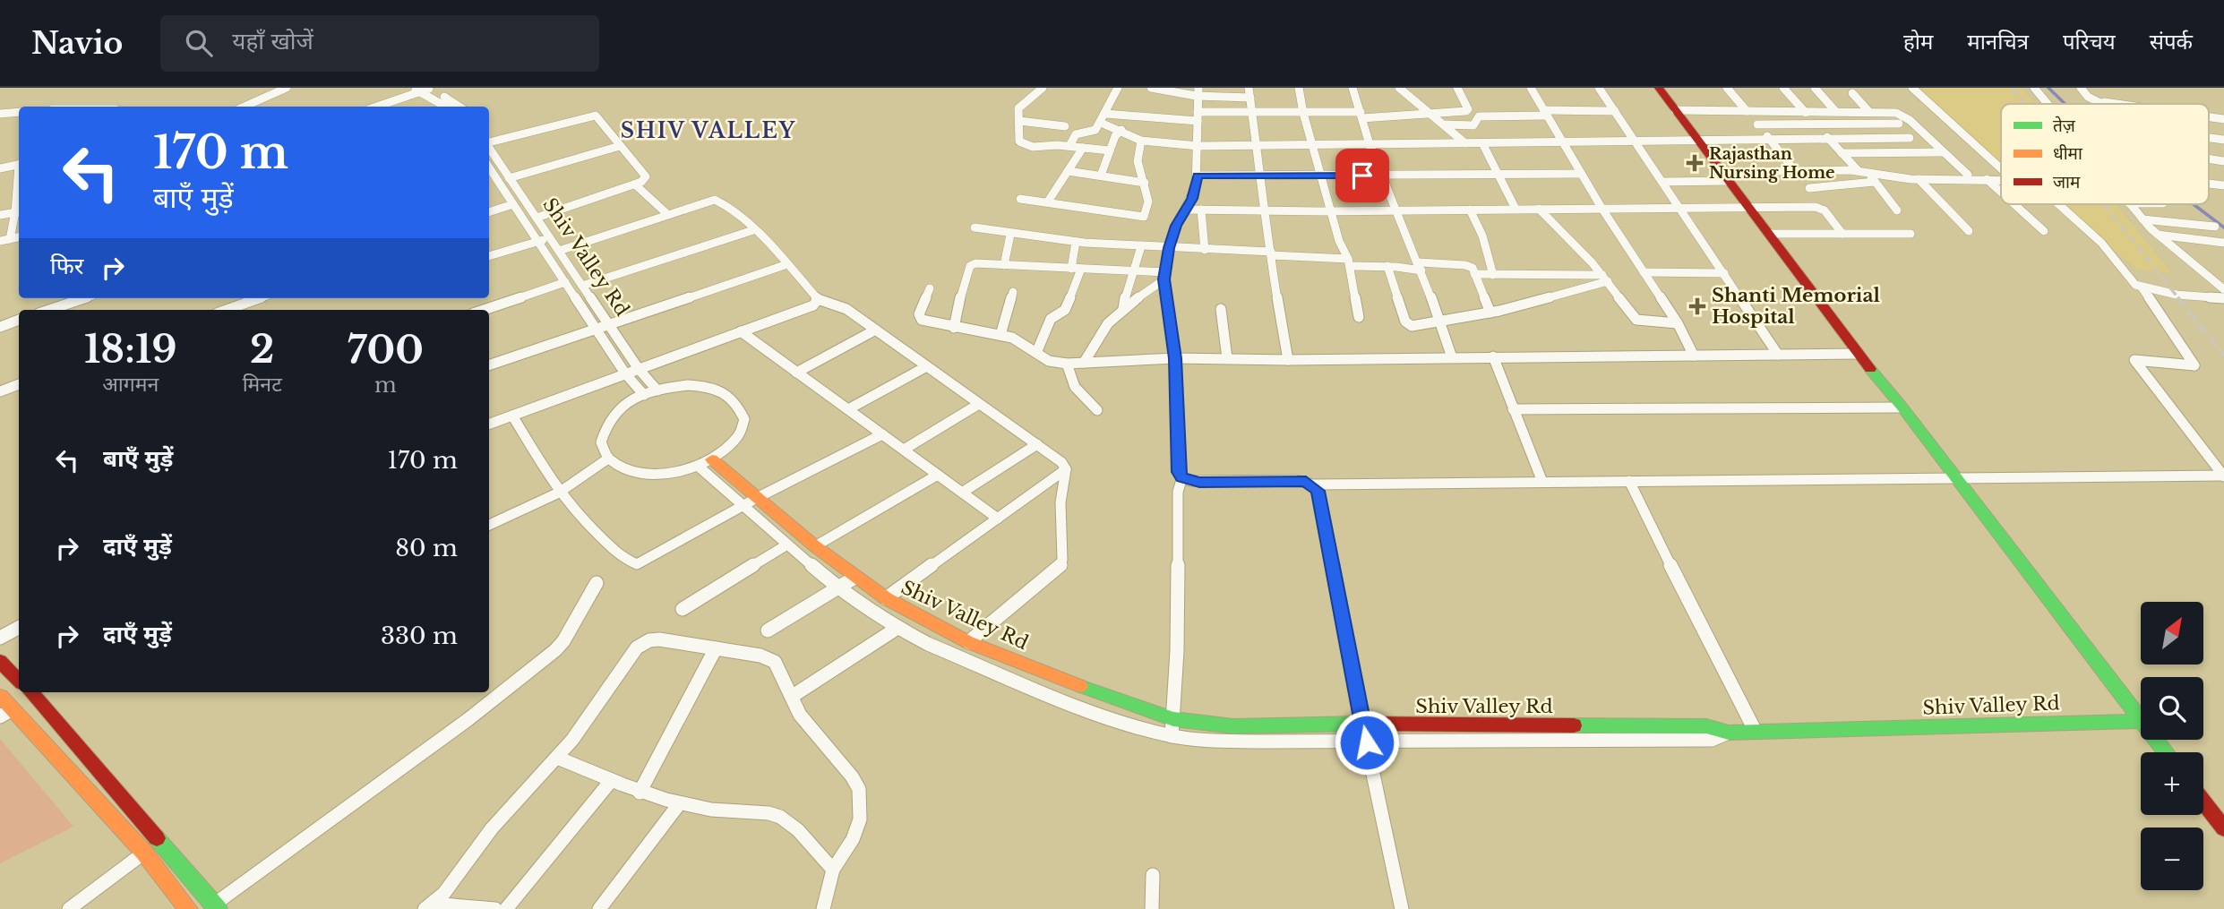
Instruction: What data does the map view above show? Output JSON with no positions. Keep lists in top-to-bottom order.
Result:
{
  "streets": {
    "street": ["Shiv Valley Rd"]
  },
  "districts": ["SHIV VALLEY"],
  "places": {
    "health": ["Rajasthan Nursing Home", "Shanti Memorial Hospital"]
  },
  "legend": ["तेज़", "धीमा", "जाम"],
  "north": "top right",
  "page": {
    "header": "Navio",
    "search": "यहाँ खोजें",
    "nav": [
      "होम",
      "मानचित्र",
      "परिचय",
      "संपर्क"
    ],
    "turn": ["170 m", "बाएँ मुड़ें"],
    "then": "फिर",
    "eta": [
      "18:19",
      "आगमन",
      "2",
      "मिनट",
      "700",
      "m"
    ],
    "list": [
      {
        "name": "बाएँ मुड़ें",
        "value": "170 m"
      },
      {
        "name": "दाएँ मुड़ें",
        "value": "80 m"
      },
      {
        "name": "दाएँ मुड़ें",
        "value": "330 m"
      }
    ],
    "map_buttons": ["+", "−"]
  }
}
